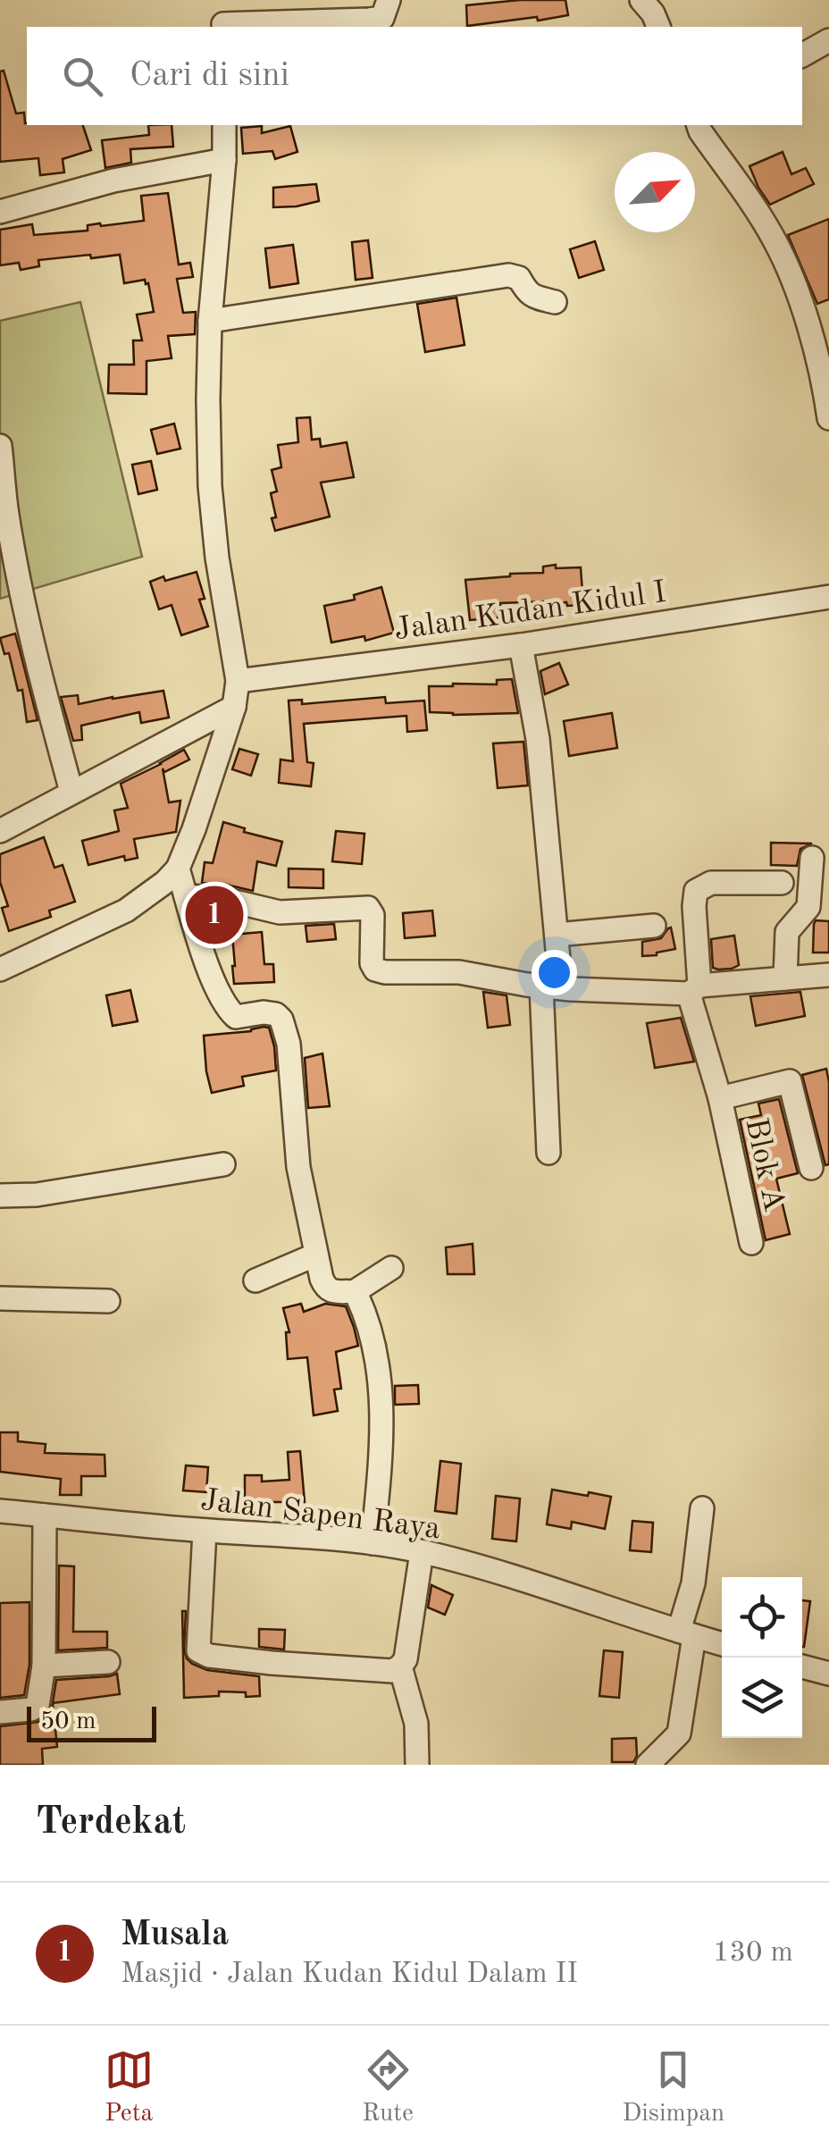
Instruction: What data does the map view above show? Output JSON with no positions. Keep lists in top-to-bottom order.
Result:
{
  "streets": {
    "street": ["Jalan Kudan Kidul I", "Blok A", "Jalan Sapen Raya"]
  },
  "scale_bar": "50 m",
  "north": "top right",
  "page": {
    "search": "Cari di sini",
    "pins": "1",
    "scale": "50 m",
    "heading": "Terdekat",
    "list": [
      {
        "mark": "1",
        "name": "Musala",
        "note": "Masjid · Jalan Kudan Kidul Dalam II",
        "value": "130 m"
      }
    ],
    "nav": ["Peta", "Rute", "Disimpan"]
  }
}
